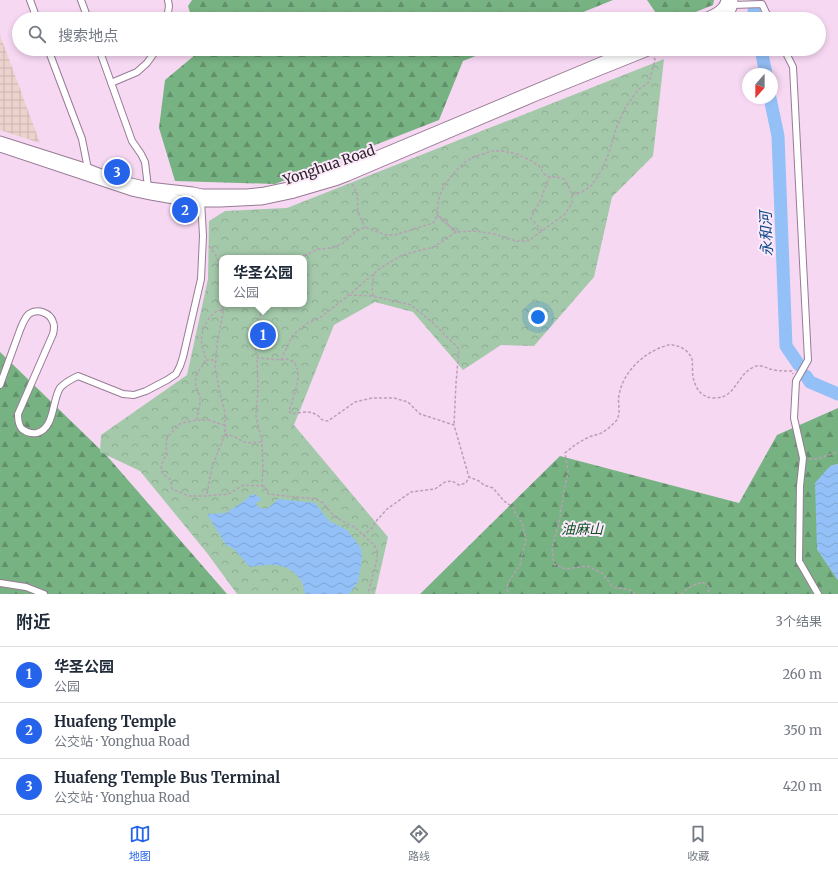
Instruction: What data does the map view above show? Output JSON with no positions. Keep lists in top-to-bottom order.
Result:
{
  "streets": {
    "street": ["Yonghua Road"]
  },
  "water": ["永和河"],
  "parks": ["油麻山"],
  "north": "bottom",
  "page": {
    "search": "搜索地点",
    "pins": ["3", "2", "1"],
    "popup": ["华圣公园", "公园"],
    "heading": ["附近", "3个结果"],
    "list": [
      {
        "mark": "1",
        "name": "华圣公园",
        "note": "公园",
        "value": "260 m"
      },
      {
        "mark": "2",
        "name": "Huafeng Temple",
        "note": "公交站 · Yonghua Road",
        "value": "350 m"
      },
      {
        "mark": "3",
        "name": "Huafeng Temple Bus Terminal",
        "note": "公交站 · Yonghua Road",
        "value": "420 m"
      }
    ],
    "nav": ["地图", "路线", "收藏"]
  }
}
